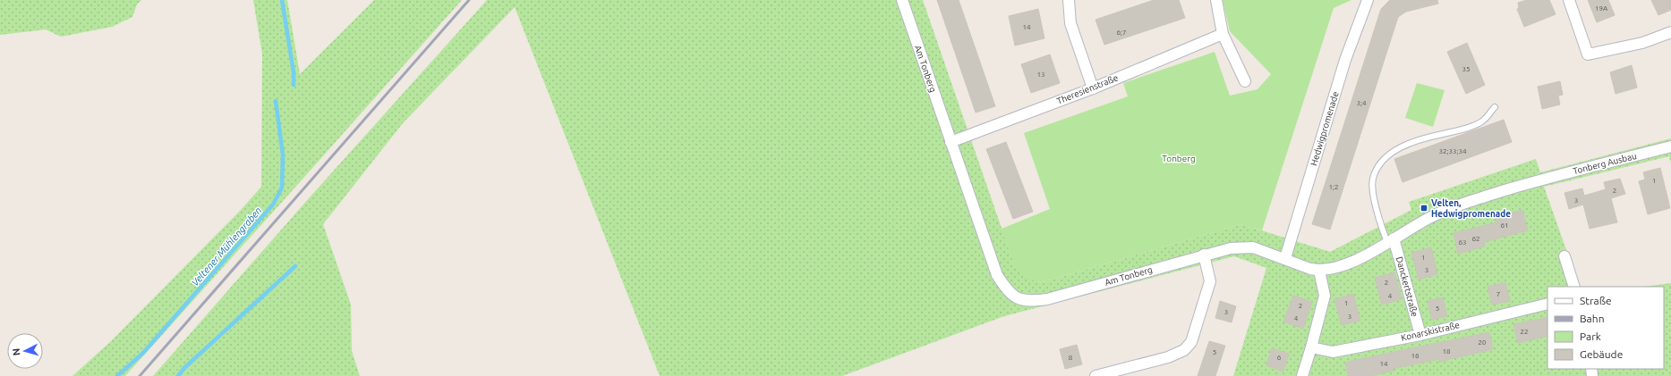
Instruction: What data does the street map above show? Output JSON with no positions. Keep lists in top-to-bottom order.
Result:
{
  "streets": {
    "street": [
      "Am Tonberg",
      "Theresienstraße",
      "Hedwigpromenade",
      "Tonberg Ausbau",
      "Danckertstraße",
      "Konarskistraße"
    ]
  },
  "crossings": [
    ["Am Tonberg", "Theresienstraße"],
    ["Am Tonberg", "Hedwigpromenade"],
    ["Am Tonberg", "Tonberg Ausbau"],
    ["Am Tonberg", "Danckertstraße"],
    ["Danckertstraße", "Konarskistraße"]
  ],
  "water": ["Veltener Mühlengraben"],
  "parks": ["Tonberg"],
  "places": {
    "transit": ["Velten, Hedwigpromenade"]
  },
  "house_numbers": [
    "19A",
    "14",
    "6;7",
    "35",
    "13",
    "3;4",
    "32;33;34",
    "1",
    "1;2",
    "2",
    "3",
    "61",
    "62",
    "63",
    "1",
    "3",
    "2",
    "7",
    "4",
    "1",
    "2",
    "5",
    "3",
    "3",
    "4",
    "22",
    "20",
    "18",
    "5",
    "16",
    "8",
    "6",
    "14"
  ],
  "legend": [
    "Straße",
    "Bahn",
    "Park",
    "Gebäude"
  ],
  "north": "left"
}
